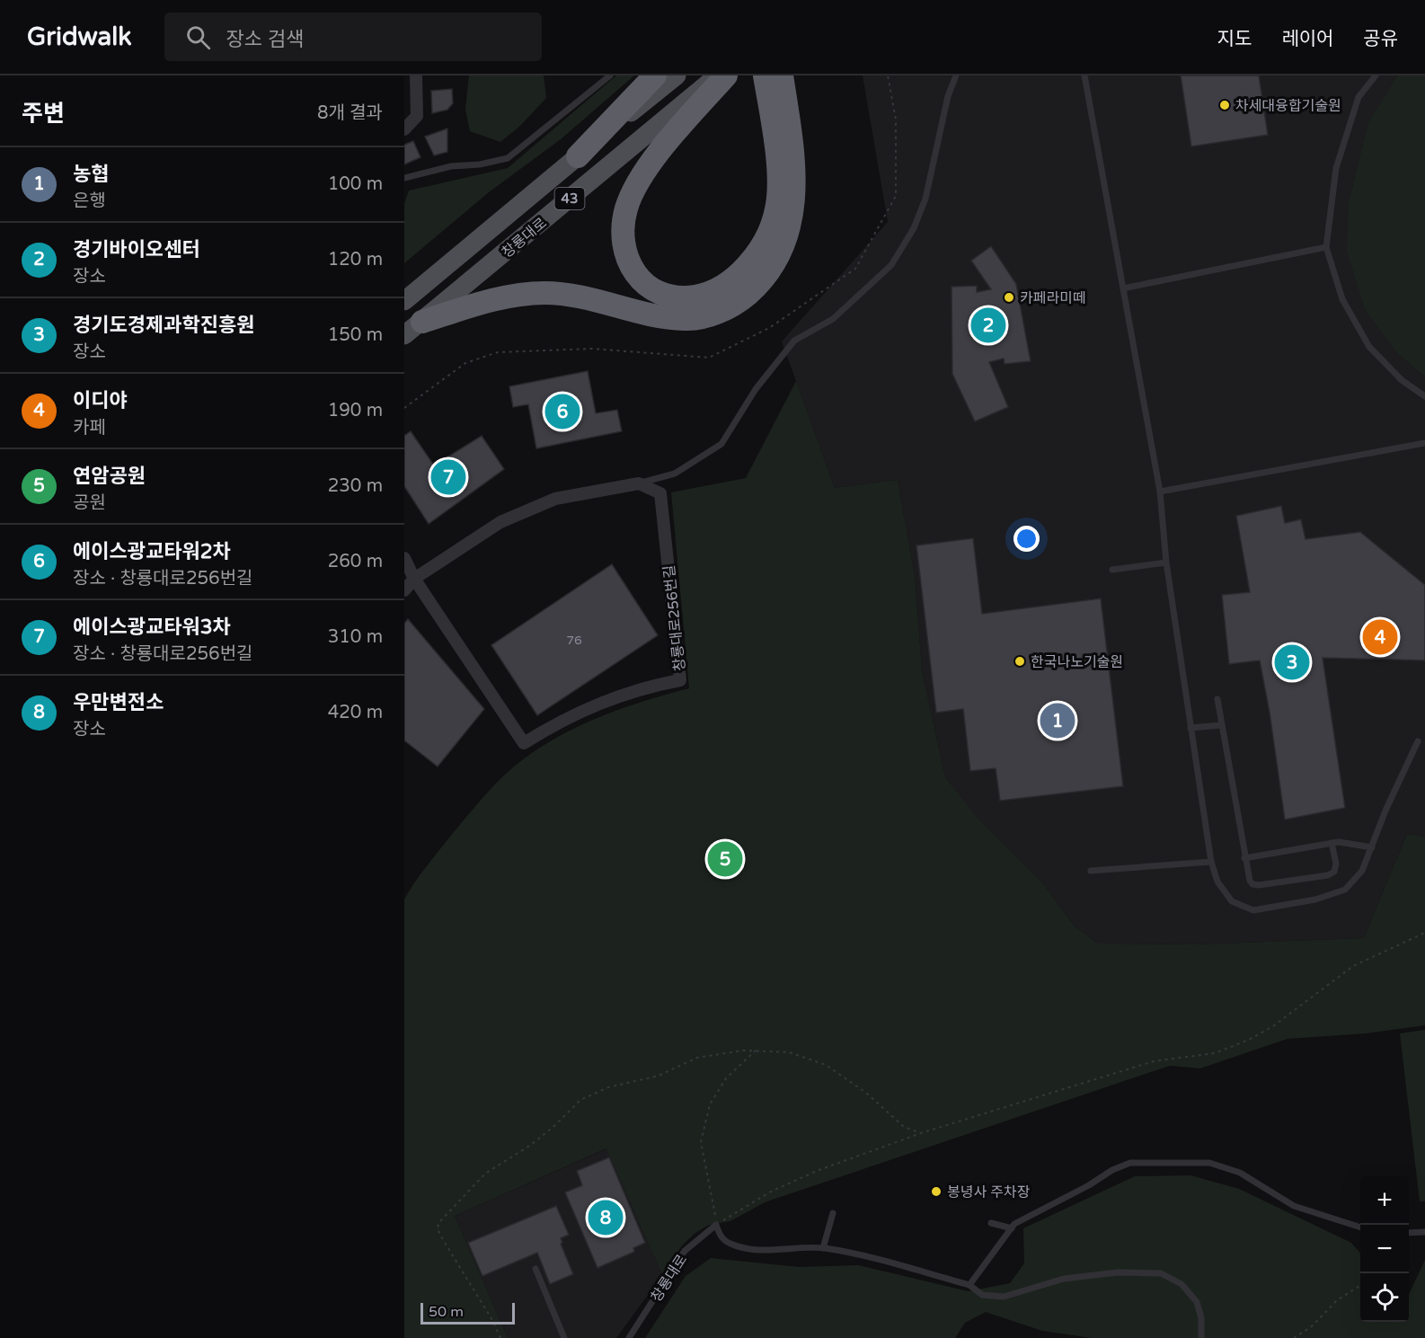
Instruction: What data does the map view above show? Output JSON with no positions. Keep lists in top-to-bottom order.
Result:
{
  "streets": {
    "main road": ["43", "창룡대로"],
    "street": ["창룡대로256번길"]
  },
  "places": [
    "차세대융합기술원",
    "카페라미떼",
    "한국나노기술원",
    "봉녕사 주차장"
  ],
  "house_numbers": ["76"],
  "scale_bar": "50 m",
  "page": {
    "header": "Gridwalk",
    "search": "장소 검색",
    "nav": ["지도", "레이어", "공유"],
    "heading": ["주변", "8개 결과"],
    "list": [
      {
        "mark": "1",
        "name": "농협",
        "note": "은행",
        "value": "100 m"
      },
      {
        "mark": "2",
        "name": "경기바이오센터",
        "note": "장소",
        "value": "120 m"
      },
      {
        "mark": "3",
        "name": "경기도경제과학진흥원",
        "note": "장소",
        "value": "150 m"
      },
      {
        "mark": "4",
        "name": "이디야",
        "note": "카페",
        "value": "190 m"
      },
      {
        "mark": "5",
        "name": "연암공원",
        "note": "공원",
        "value": "230 m"
      },
      {
        "mark": "6",
        "name": "에이스광교타워2차",
        "note": "장소 · 창룡대로256번길",
        "value": "260 m"
      },
      {
        "mark": "7",
        "name": "에이스광교타워3차",
        "note": "장소 · 창룡대로256번길",
        "value": "310 m"
      },
      {
        "mark": "8",
        "name": "우만변전소",
        "note": "장소",
        "value": "420 m"
      }
    ],
    "pins": [
      "2",
      "6",
      "7",
      "4",
      "3",
      "1",
      "5",
      "8"
    ],
    "map_buttons": ["+", "−"],
    "scale": "50 m"
  }
}
